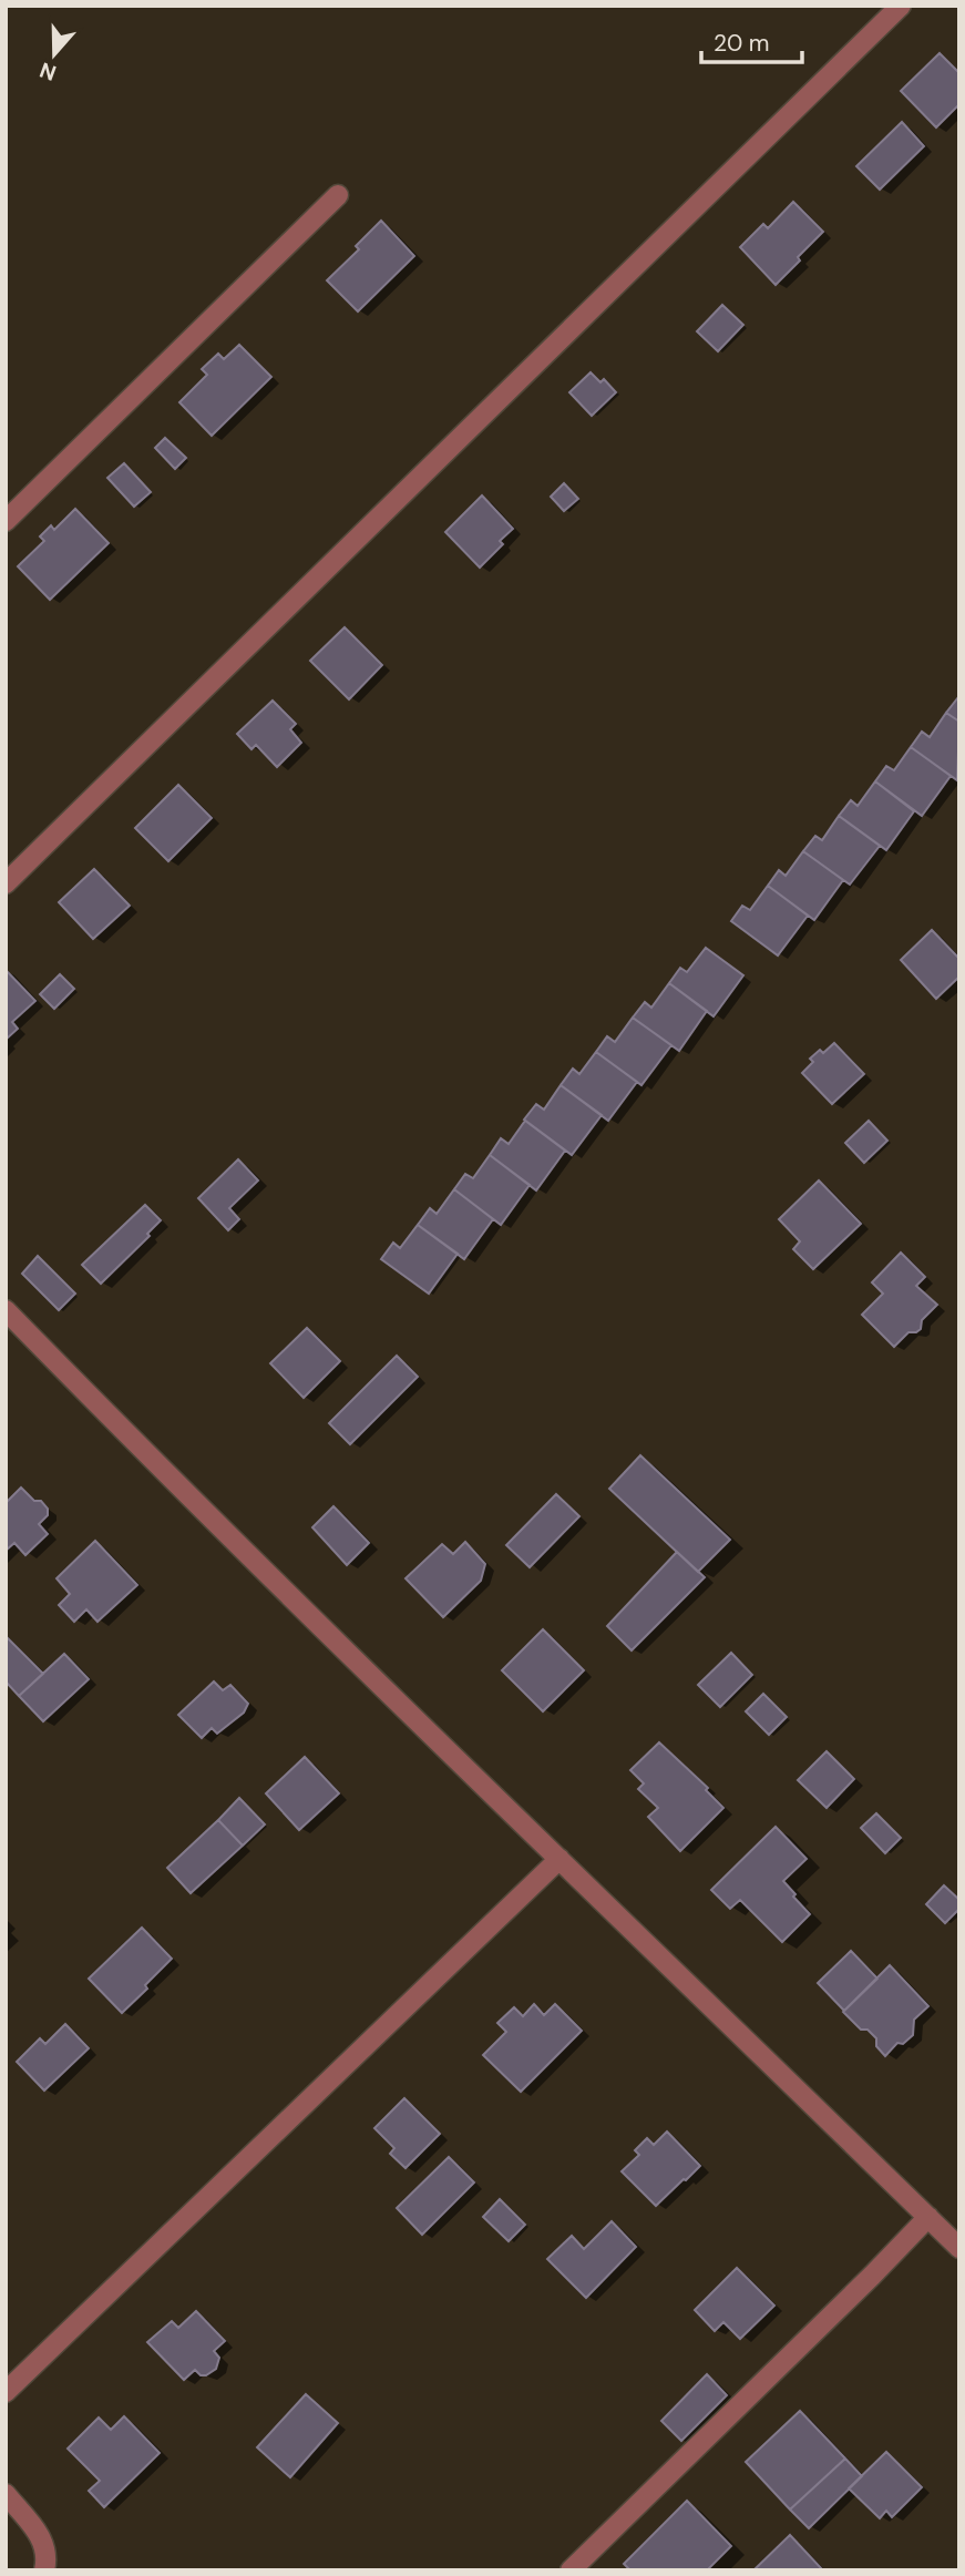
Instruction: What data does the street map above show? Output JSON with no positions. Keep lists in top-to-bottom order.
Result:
{
  "scale_bar": "20 m",
  "north": "bottom"
}
